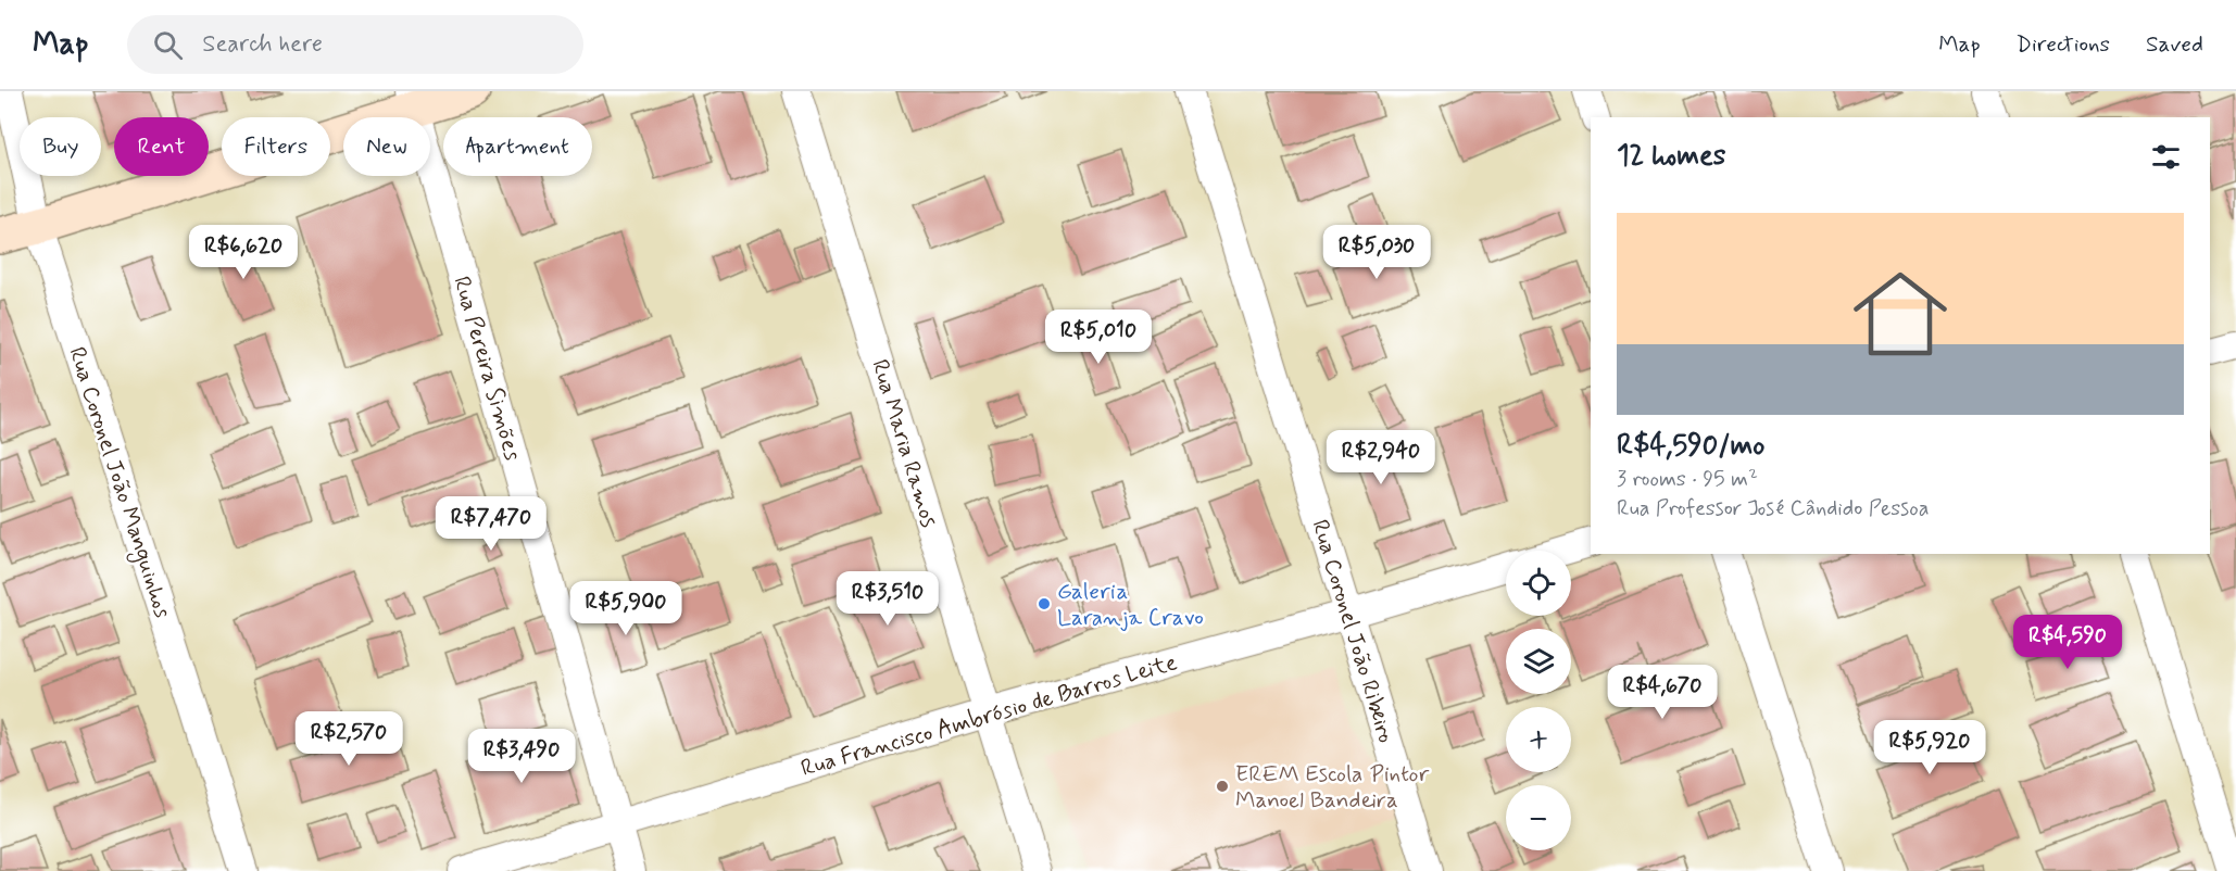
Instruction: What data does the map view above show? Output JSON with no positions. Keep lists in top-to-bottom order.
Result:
{
  "streets": {
    "street": [
      "Rua Pereira Simões",
      "Rua Maria Ramos",
      "Rua Coronel João Manguinhos",
      "Rua Coronel João Ribeiro",
      "Rua Francisco Ambrósio de Barros Leite"
    ]
  },
  "crossings": [
    ["Rua Pereira Simões", "Rua Francisco Ambrósio de Barros Leite"],
    ["Rua Maria Ramos", "Rua Francisco Ambrósio de Barros Leite"],
    ["Rua Coronel João Ribeiro", "Rua Francisco Ambrósio de Barros Leite"]
  ],
  "places": ["Galeria Laranja Cravo", "EREM Escola Pintor Manoel Bandeira"],
  "page": {
    "header": "Map",
    "search": "Search here",
    "nav": ["Map", "Directions", "Saved"],
    "chip": [
      "Buy",
      "Rent",
      "Filters",
      "New",
      "Apartment"
    ],
    "heading": "12 homes",
    "list": [
      {
        "name": "R$4,590/mo",
        "note": "3 rooms · 95 m² · Rua Professor José Cândido Pessoa"
      }
    ],
    "price": [
      "R$6,620",
      "R$5,030",
      "R$5,010",
      "R$2,940",
      "R$7,470",
      "R$3,510",
      "R$5,900",
      "R$4,590",
      "R$4,670",
      "R$2,570",
      "R$5,920",
      "R$3,490"
    ],
    "map_buttons": ["+", "−"]
  }
}
